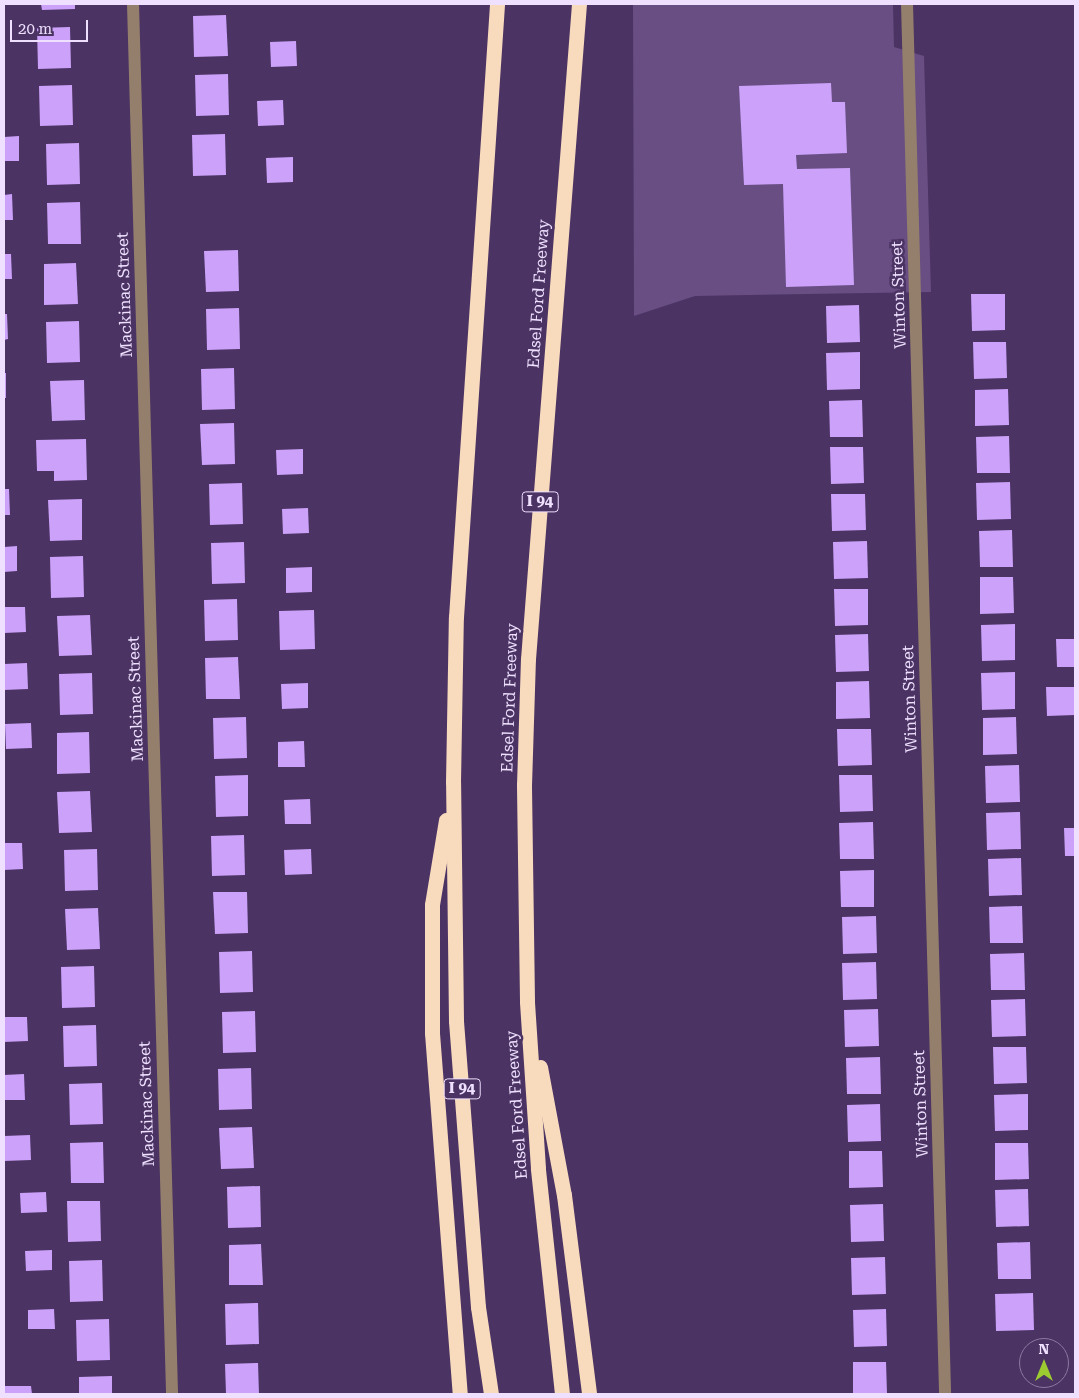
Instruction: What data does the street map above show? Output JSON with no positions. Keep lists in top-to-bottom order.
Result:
{
  "streets": {
    "highway": ["Edsel Ford Freeway", "I 94"],
    "street": ["Mackinac Street", "Winton Street"]
  },
  "scale_bar": "20 m",
  "north": "top"
}
